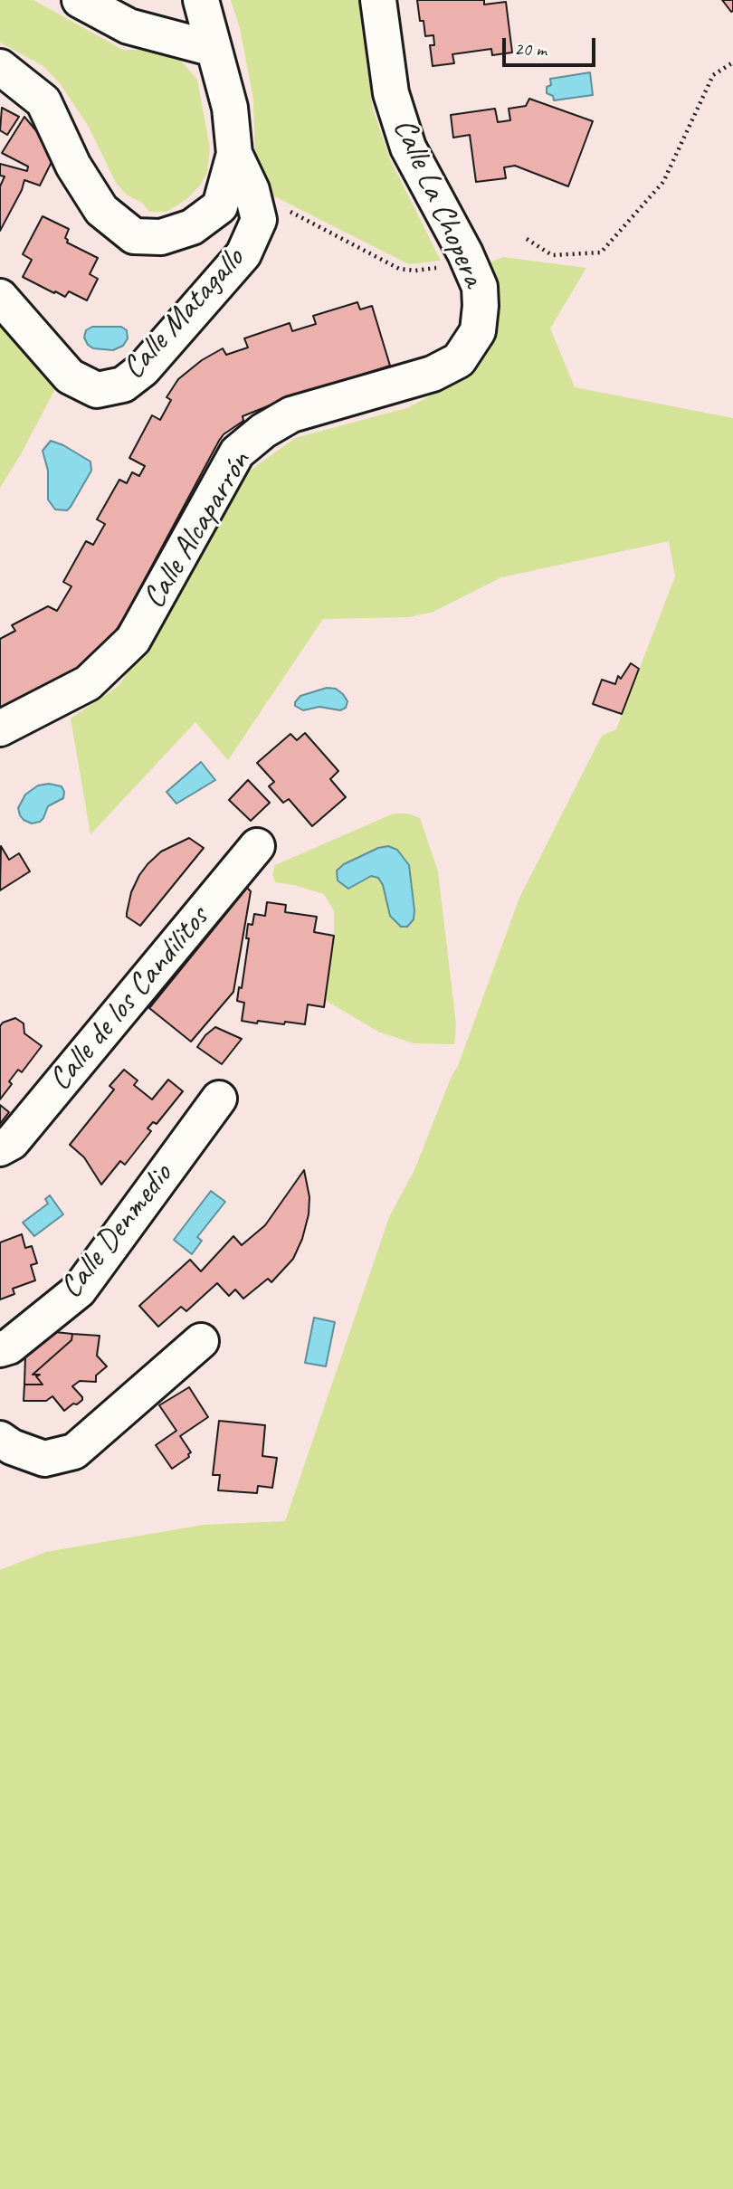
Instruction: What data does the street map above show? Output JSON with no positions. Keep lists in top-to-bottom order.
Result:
{
  "streets": {
    "street": [
      "Calle La Chopera",
      "Calle Matagallo",
      "Calle Alcaparrón",
      "Calle de los Candilitos",
      "Calle Denmedio"
    ]
  },
  "crossings": [
    ["Calle La Chopera", "Calle Alcaparrón"]
  ],
  "scale_bar": "20 m"
}
